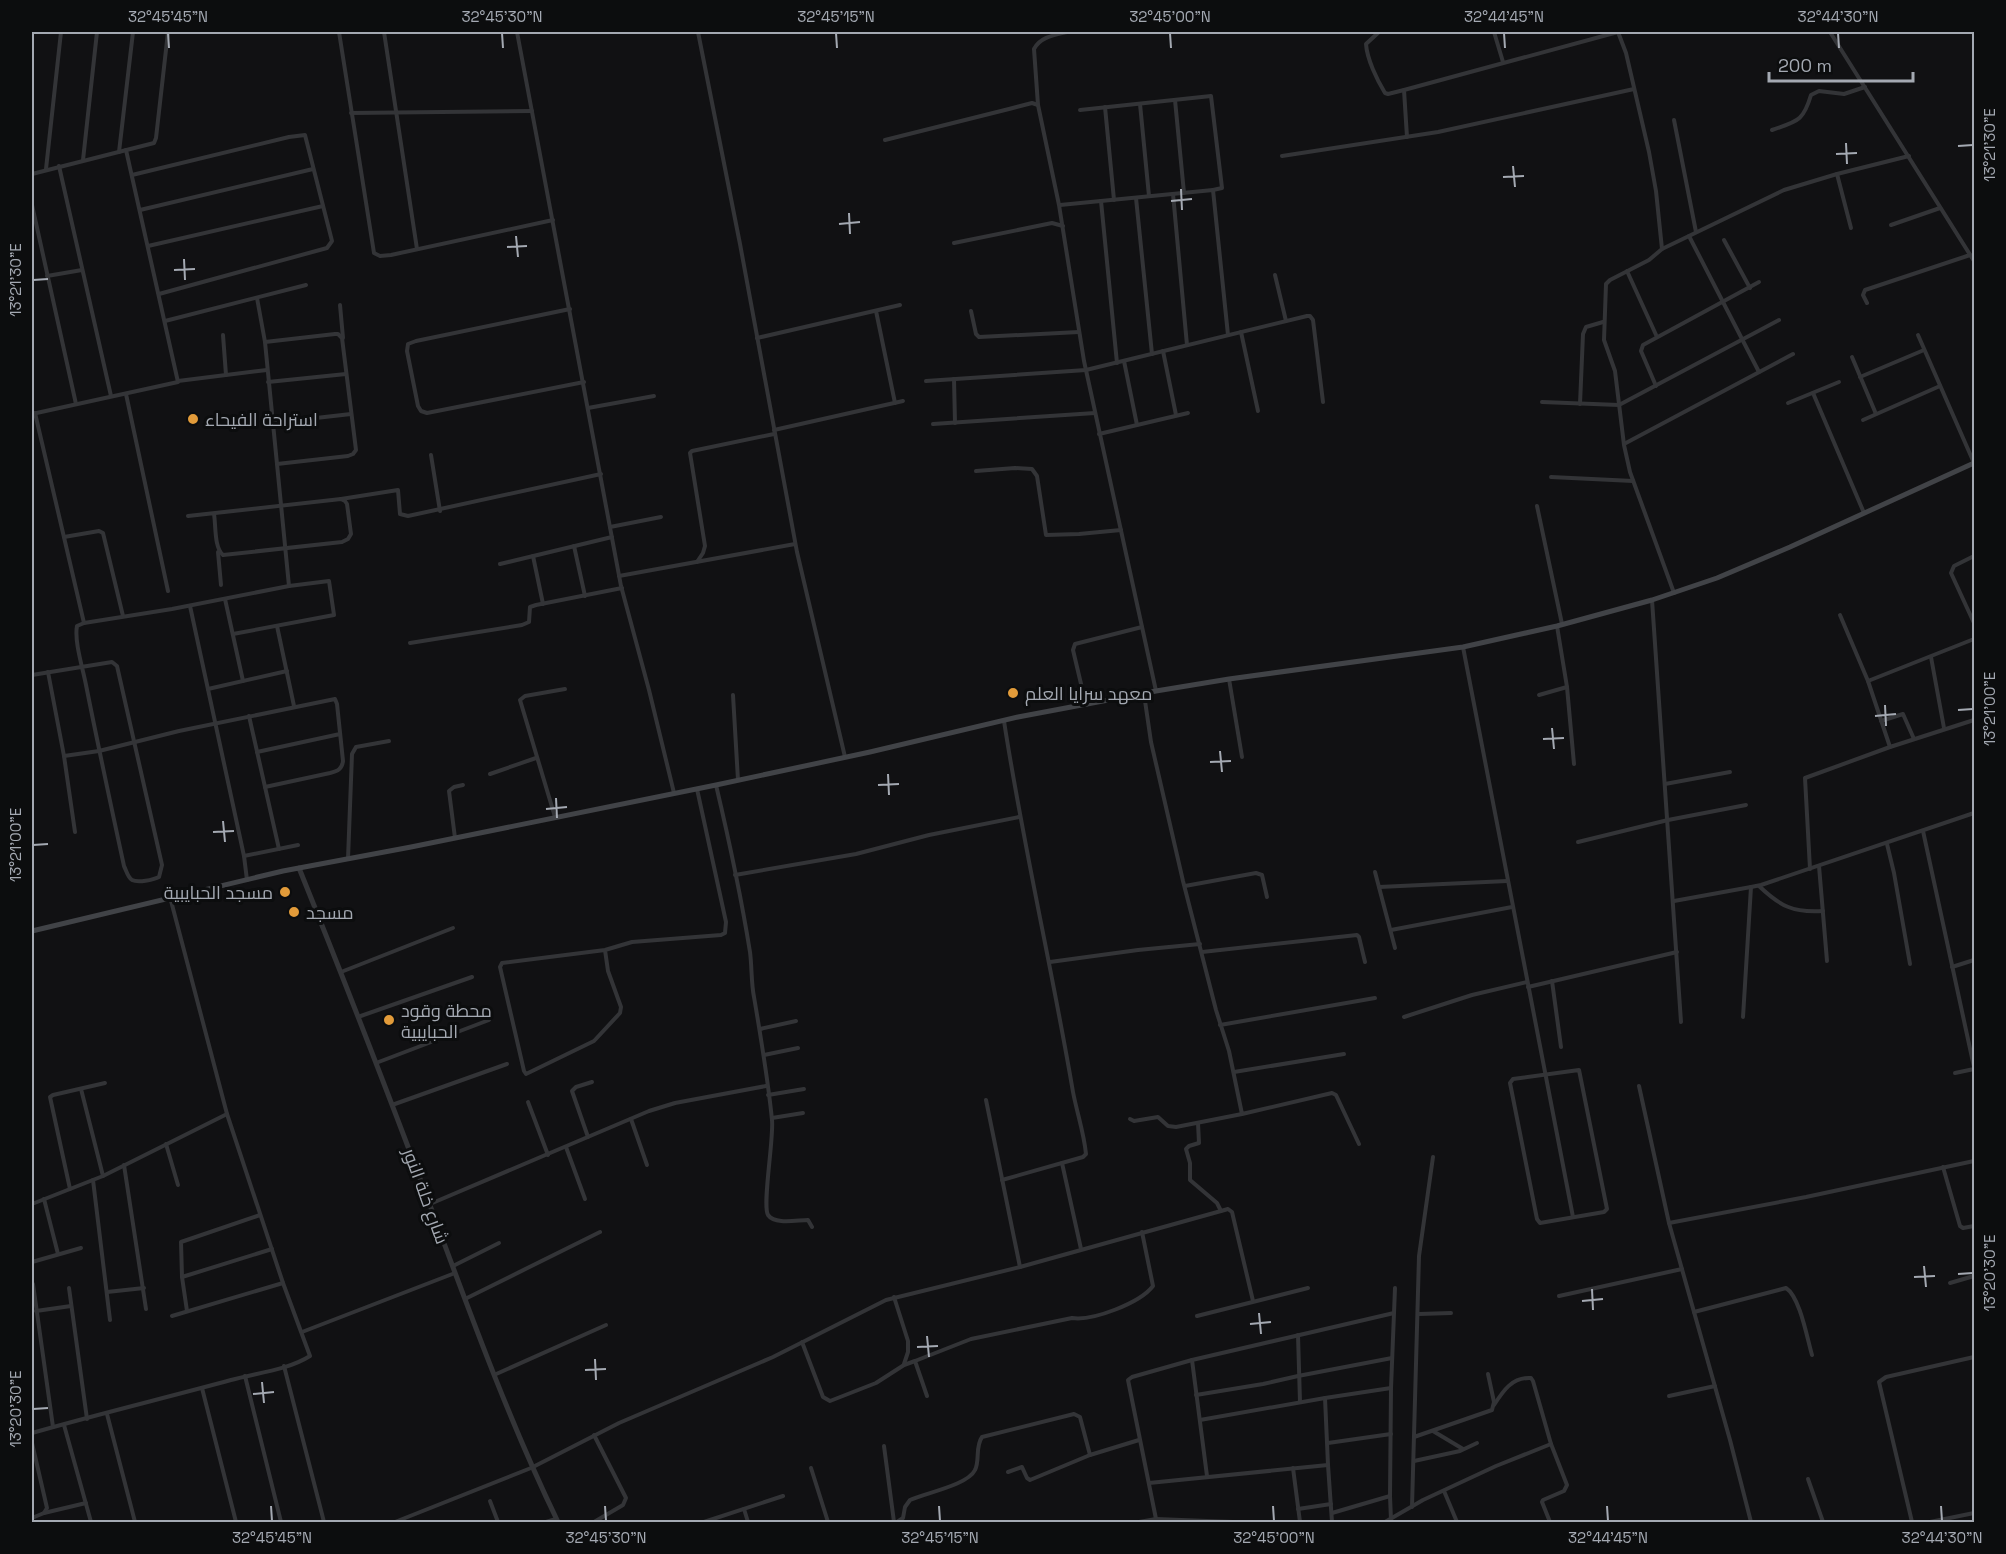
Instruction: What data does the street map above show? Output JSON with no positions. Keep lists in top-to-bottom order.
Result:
{
  "streets": {
    "street": ["شارع خلة النور"]
  },
  "places": [
    "استراحة الفيحاء",
    "معهد سرايا العلم",
    "مسجد الحبايبية",
    "مسجد",
    "محطة وقود الحبايبية"
  ],
  "scale_bar": "200 m",
  "coordinates": [
    "32°45'45\"N",
    "32°45'30\"N",
    "32°45'15\"N",
    "32°45'00\"N",
    "32°44'45\"N",
    "32°44'30\"N",
    "13°21'30\"E",
    "13°21'00\"E",
    "13°20'30\"E"
  ]
}
